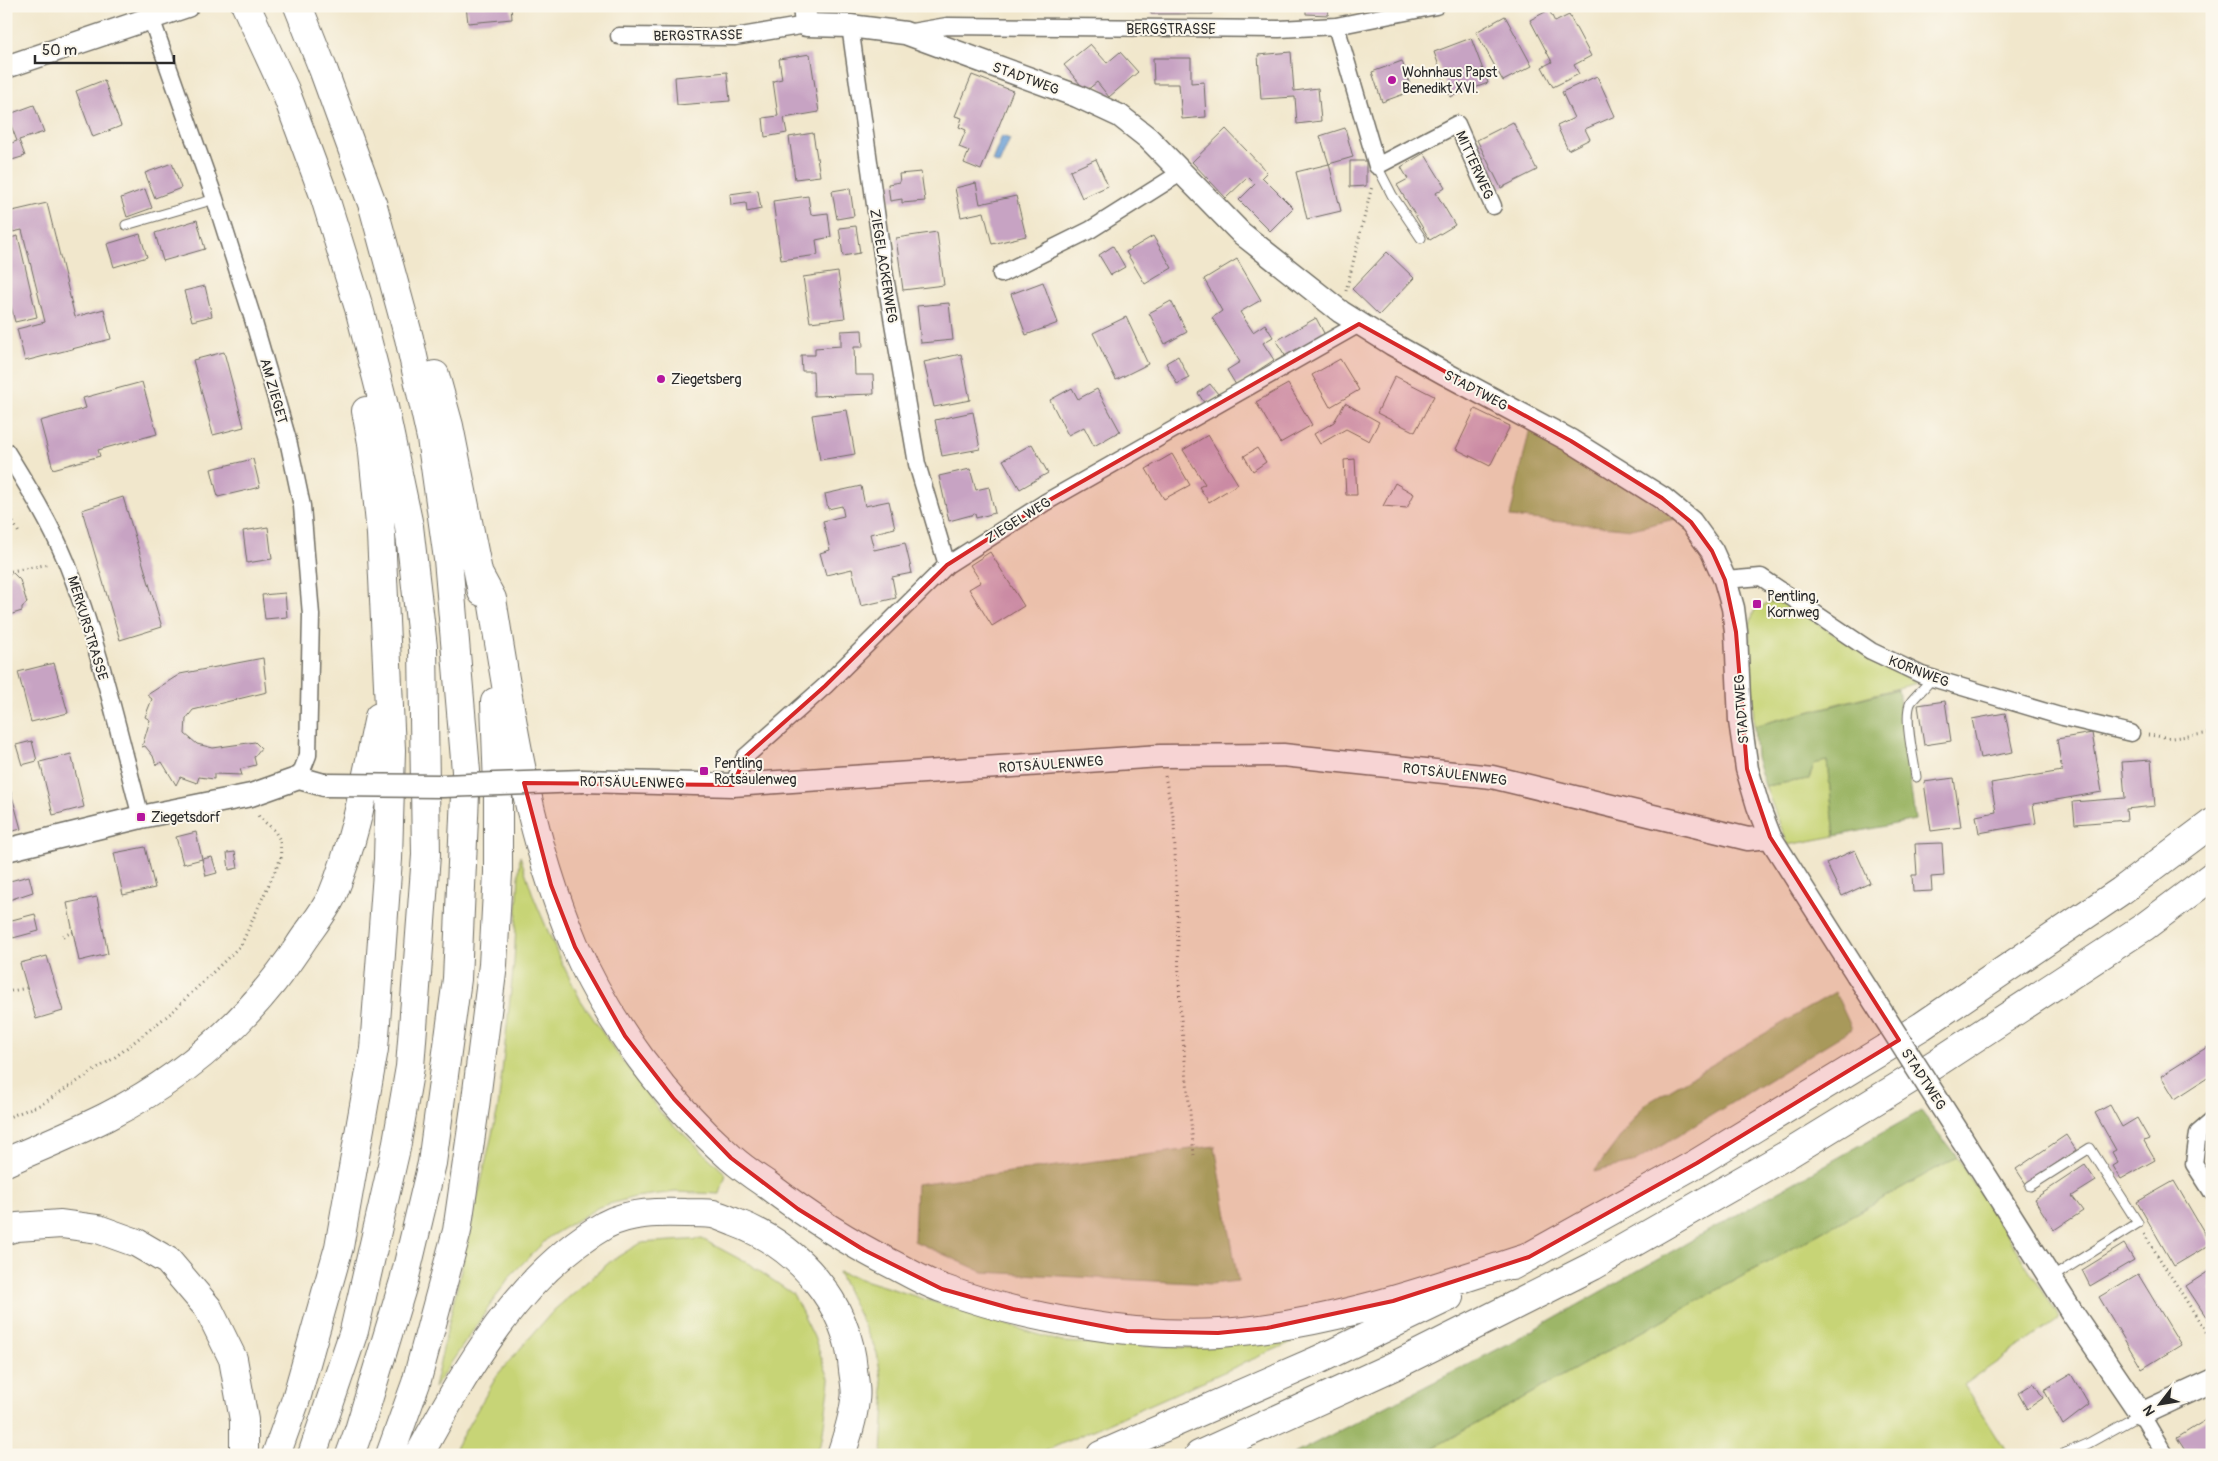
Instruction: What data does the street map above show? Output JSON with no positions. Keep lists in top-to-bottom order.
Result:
{
  "streets": {
    "street": [
      "BERGSTRASSE",
      "STADTWEG",
      "MITTERWEG",
      "ZIEGELACKERWEG",
      "AM ZIEGET",
      "ZIEGELWEG",
      "MERKURSTRASSE",
      "KORNWEG",
      "ROTSÄULENWEG"
    ]
  },
  "crossings": [
    ["BERGSTRASSE", "STADTWEG"],
    ["STADTWEG", "ZIEGELACKERWEG"],
    ["STADTWEG", "ZIEGELWEG"],
    ["STADTWEG", "KORNWEG"],
    ["STADTWEG", "ROTSÄULENWEG"],
    ["ZIEGELACKERWEG", "ZIEGELWEG"],
    ["AM ZIEGET", "ROTSÄULENWEG"],
    ["ZIEGELWEG", "ROTSÄULENWEG"]
  ],
  "places": {
    "other": ["Wohnhaus Papst Benedikt XVI.", "Ziegetsberg"],
    "transit": ["Pentling, Kornweg", "Pentling Rotsäulenweg", "Ziegetsdorf"]
  },
  "scale_bar": "50 m",
  "north": "bottom left"
}
